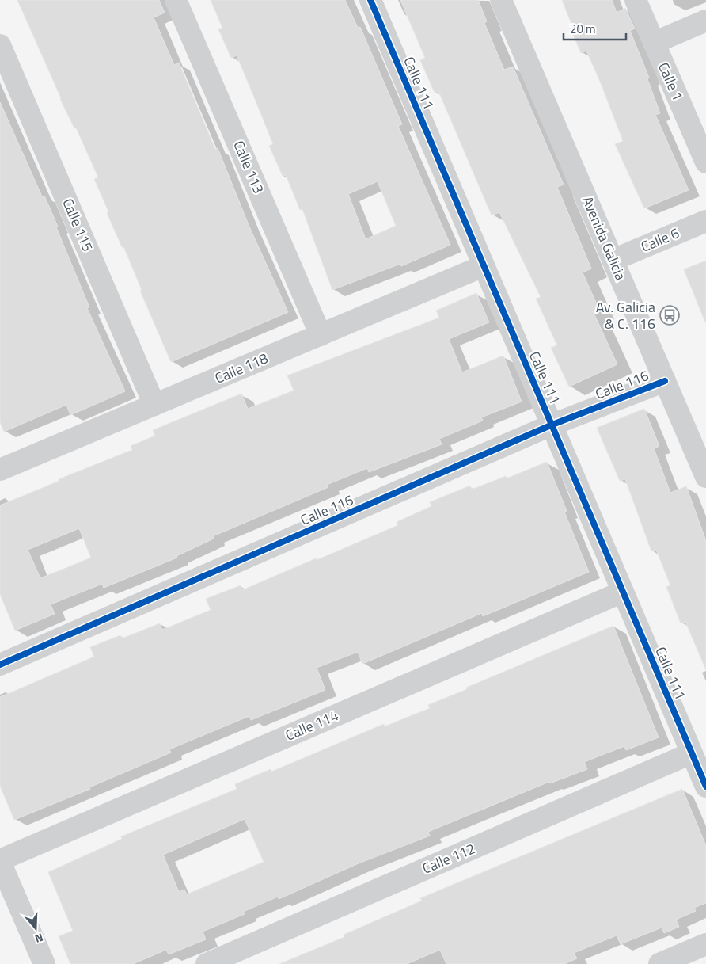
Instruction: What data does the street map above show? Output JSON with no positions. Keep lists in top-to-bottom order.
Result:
{
  "streets": {
    "street": [
      "Calle 1",
      "Calle 111",
      "Calle 113",
      "Calle 115",
      "Avenida Galicia",
      "Calle 6",
      "Calle 118",
      "Calle 116",
      "Calle 114",
      "Calle 112"
    ]
  },
  "crossings": [
    ["Calle 111", "Calle 118"],
    ["Calle 111", "Calle 116"],
    ["Calle 111", "Calle 114"],
    ["Calle 111", "Calle 112"],
    ["Calle 113", "Calle 118"],
    ["Calle 115", "Calle 118"],
    ["Avenida Galicia", "Calle 6"],
    ["Avenida Galicia", "Calle 116"]
  ],
  "places": {
    "bus stop": ["Av. Galicia & C. 116"]
  },
  "scale_bar": "20 m",
  "north": "bottom"
}
